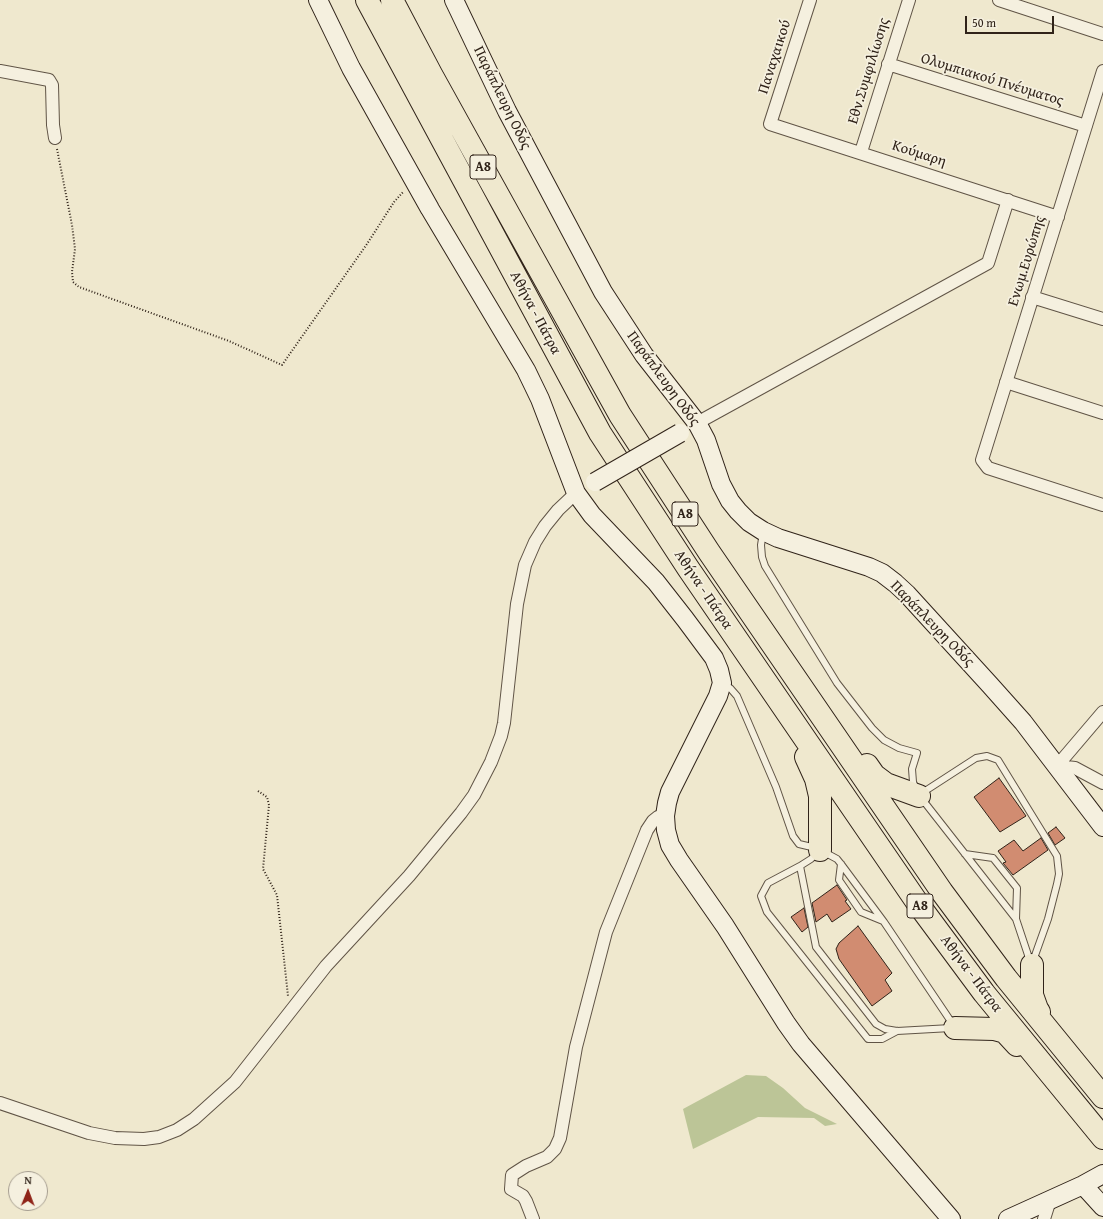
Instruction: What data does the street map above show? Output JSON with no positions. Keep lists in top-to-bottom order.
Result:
{
  "streets": {
    "highway": ["Α8", "Αθήνα - Πάτρα"],
    "street": [
      "Παναχαικού",
      "Εθν.Συμφιλίωσης",
      "Ολυμπιακού Πνέυματος",
      "Παράπλευρη Οδός",
      "Κούμαρη",
      "Ενωμ.Ευρώπης"
    ]
  },
  "crossings": [
    ["Παναχαικού", "Κούμαρη"],
    ["Εθν.Συμφιλίωσης", "Ολυμπιακού Πνέυματος"],
    ["Εθν.Συμφιλίωσης", "Κούμαρη"],
    ["Ολυμπιακού Πνέυματος", "Ενωμ.Ευρώπης"],
    ["Κούμαρη", "Ενωμ.Ευρώπης"]
  ],
  "scale_bar": "50 m",
  "north": "top"
}
